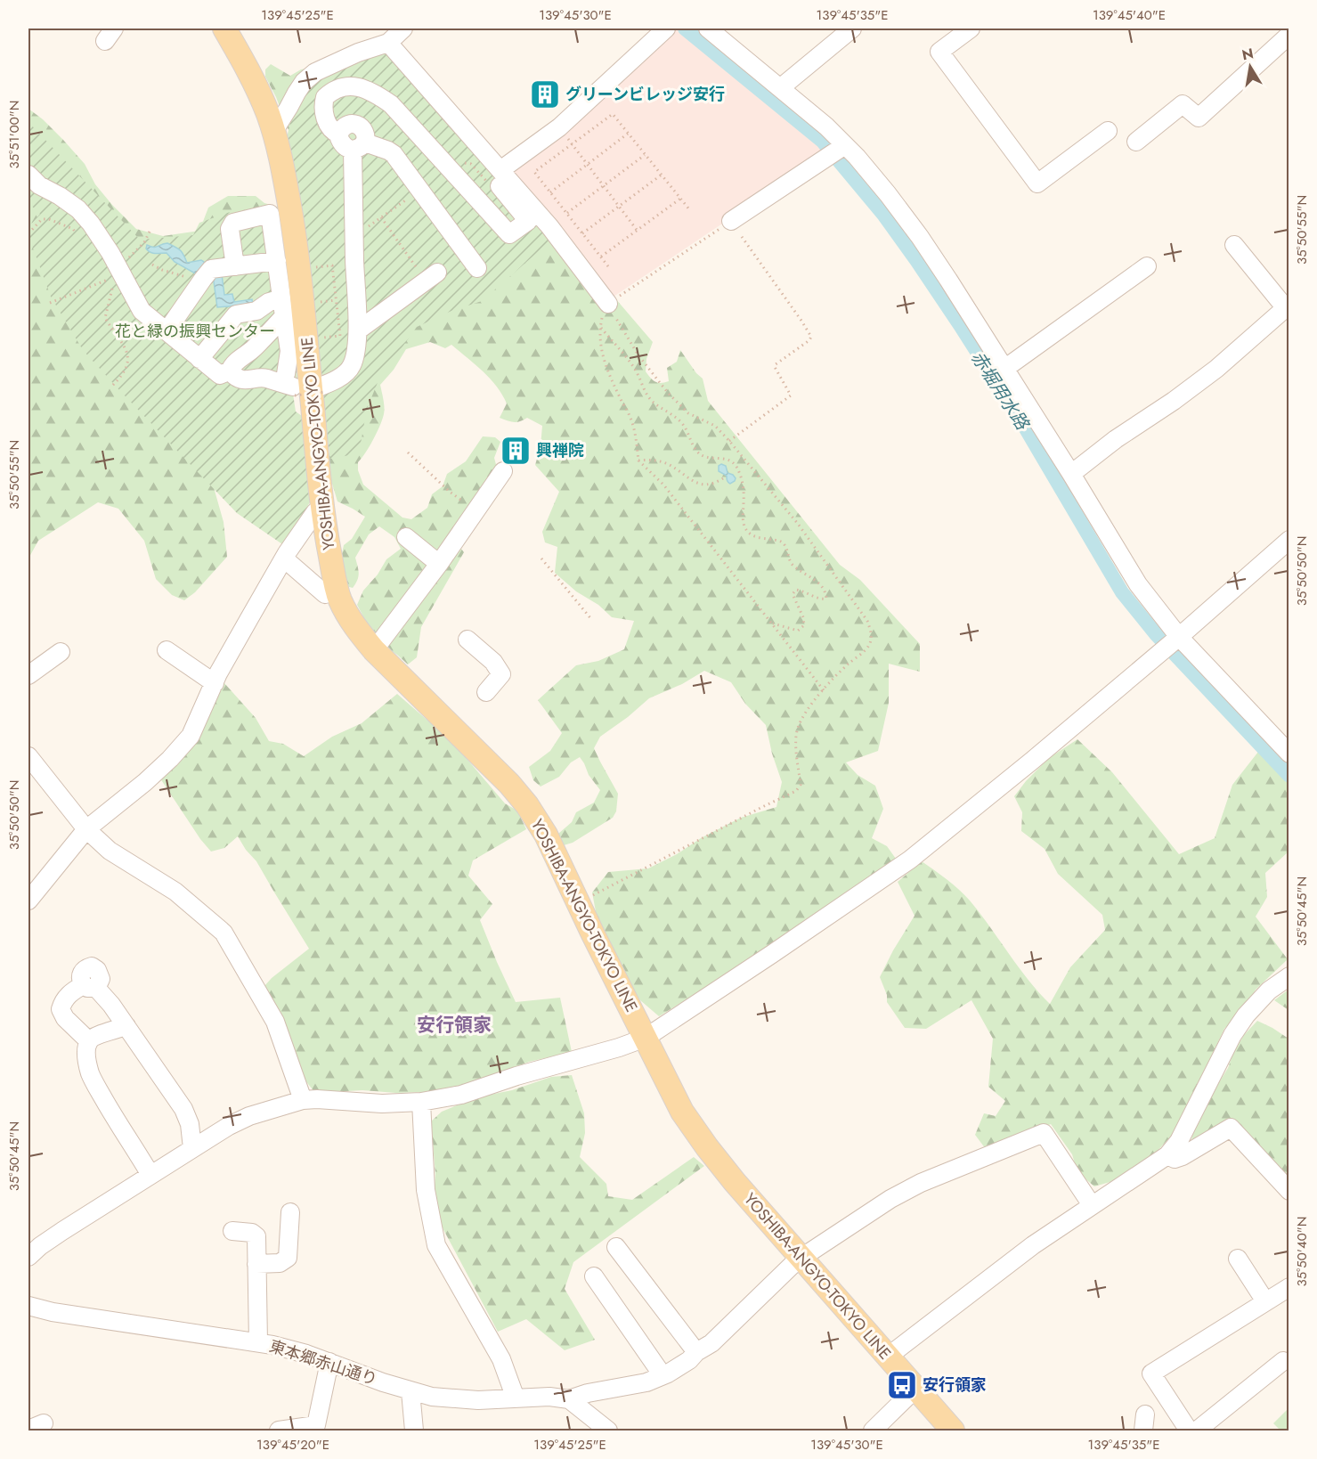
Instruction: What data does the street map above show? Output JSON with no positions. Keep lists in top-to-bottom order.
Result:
{
  "streets": {
    "main road": ["YOSHIBA-ANGYO-TOKYO LINE"],
    "street": ["東本郷赤山通り"]
  },
  "crossings": [
    ["YOSHIBA-ANGYO-TOKYO LINE", "東本郷赤山通り"]
  ],
  "districts": ["安行領家"],
  "water": ["赤堀用水路"],
  "parks": ["花と緑の振興センター"],
  "places": {
    "building": ["グリーンビレッジ安行", "興禅院"],
    "bus stop": ["安行領家"]
  },
  "north": "top",
  "coordinates": [
    "139°45'25\"E",
    "139°45'30\"E",
    "139°45'35\"E",
    "139°45'40\"E",
    "35°51'00\"N",
    "35°50'55\"N",
    "35°50'50\"N",
    "35°50'45\"N",
    "35°50'40\"N",
    "139°45'20\"E"
  ]
}
